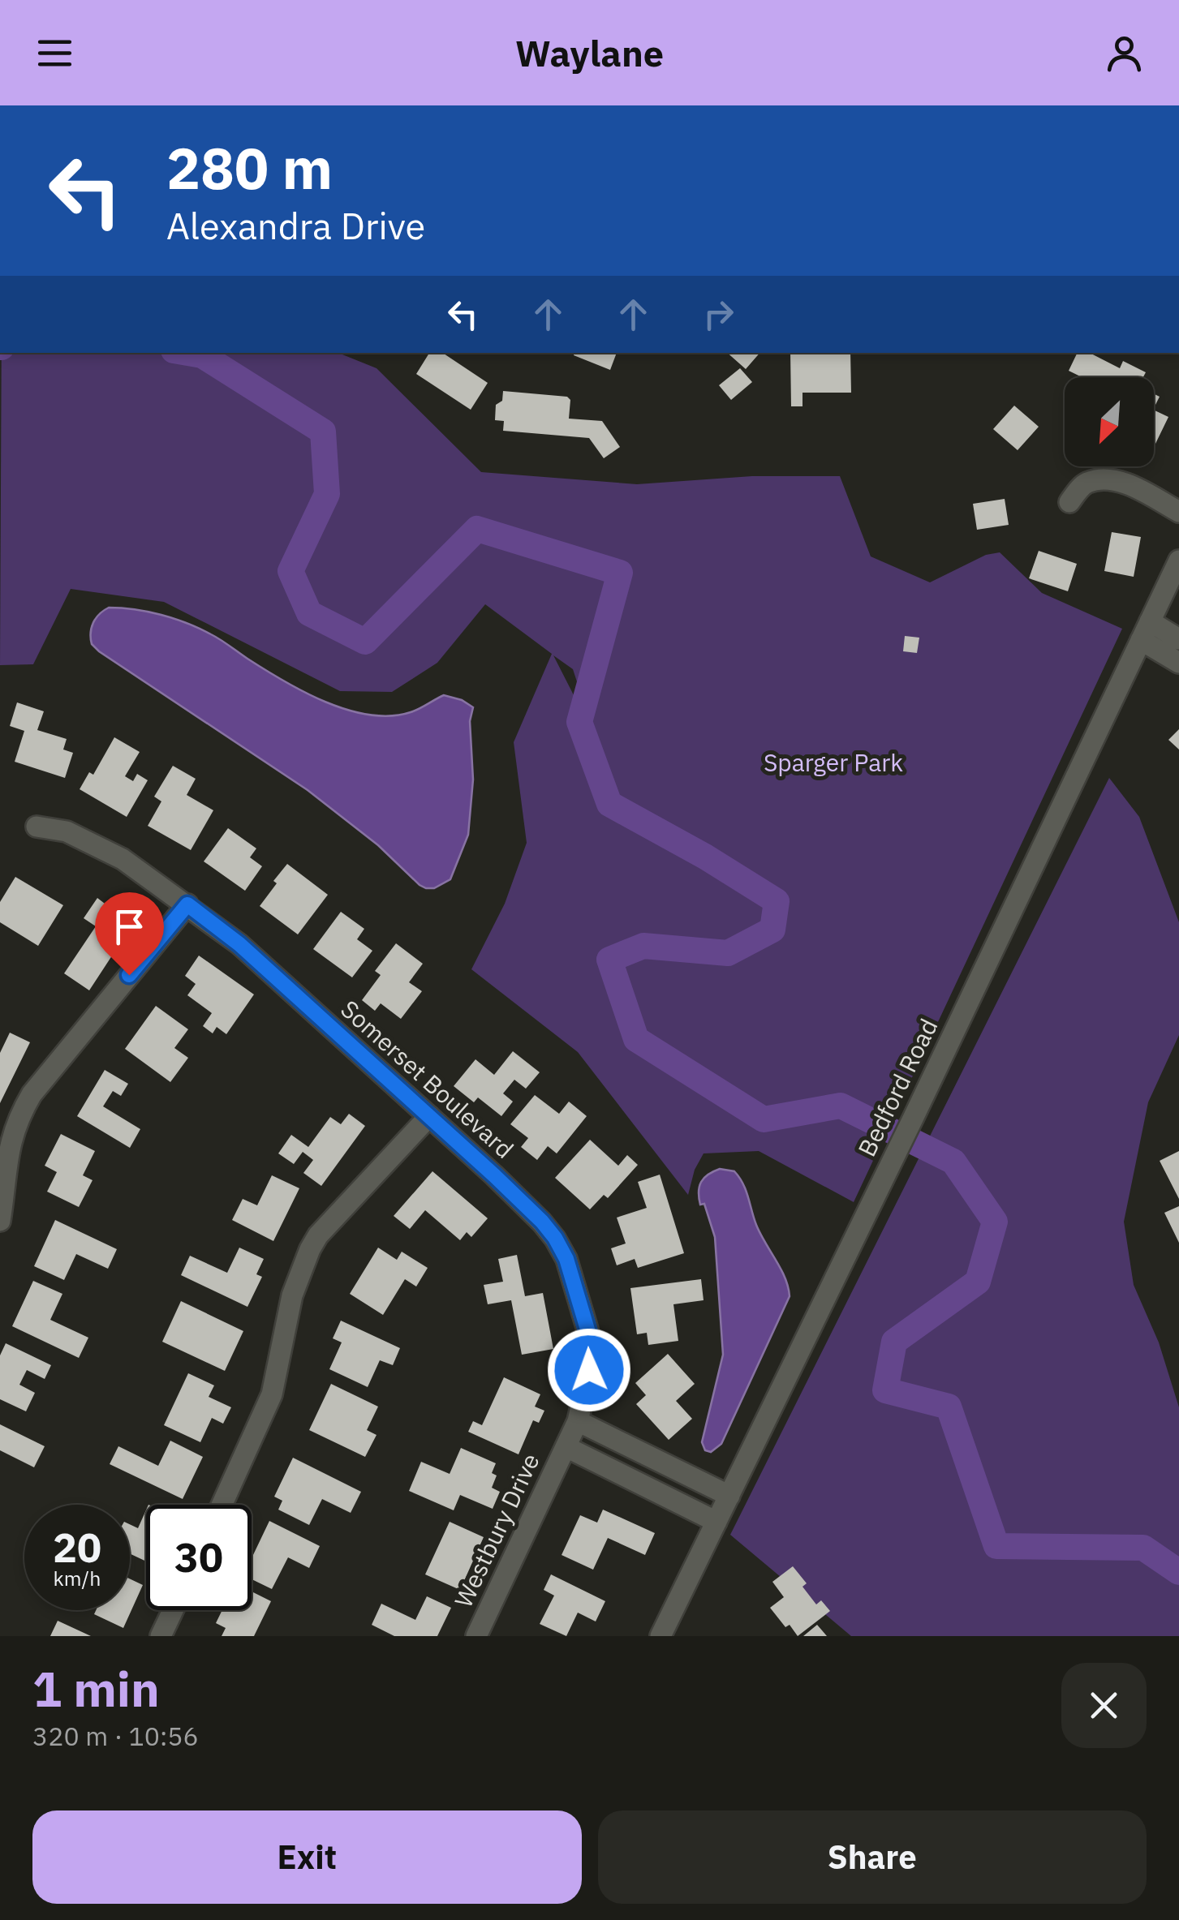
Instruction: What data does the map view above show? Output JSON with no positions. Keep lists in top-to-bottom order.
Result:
{
  "streets": {
    "street": ["Somerset Boulevard", "Bedford Road", "Westbury Drive"]
  },
  "crossings": [
    ["Somerset Boulevard", "Westbury Drive"]
  ],
  "parks": ["Sparger Park"],
  "north": "bottom left",
  "page": {
    "header": "Waylane",
    "turn": ["280 m", "Alexandra Drive"],
    "speed": "20 km/h",
    "limit": "30",
    "heading": ["1 min", "320 m · 10:56"],
    "buttons": ["Exit", "Share"]
  }
}
